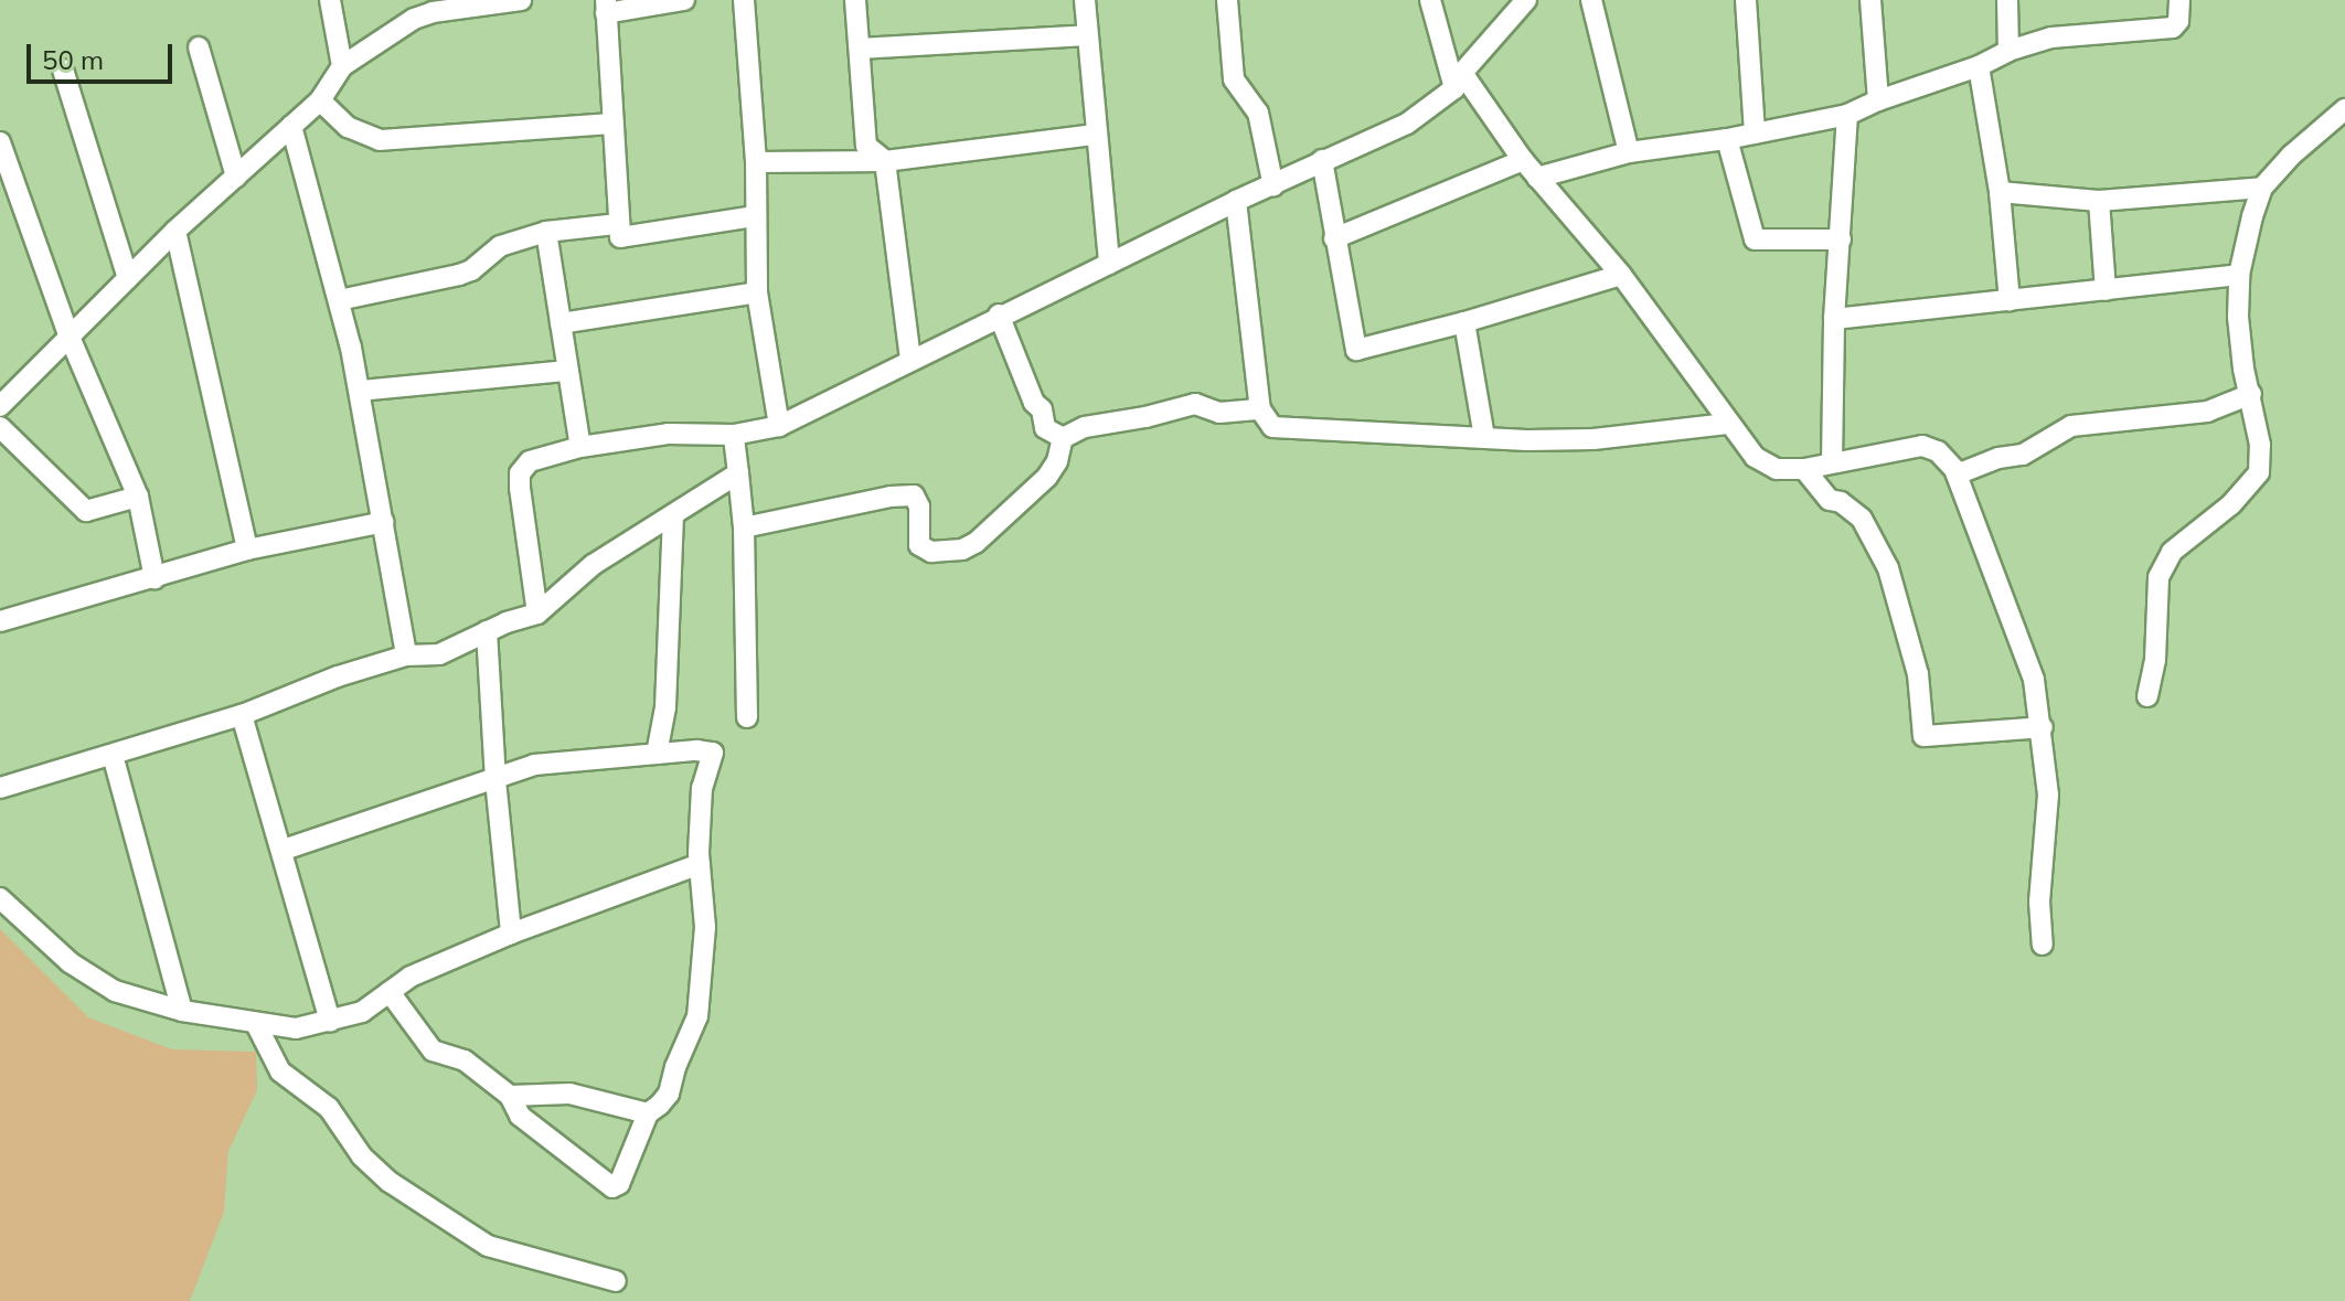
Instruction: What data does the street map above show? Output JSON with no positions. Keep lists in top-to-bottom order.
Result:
{
  "scale_bar": "50 m"
}
